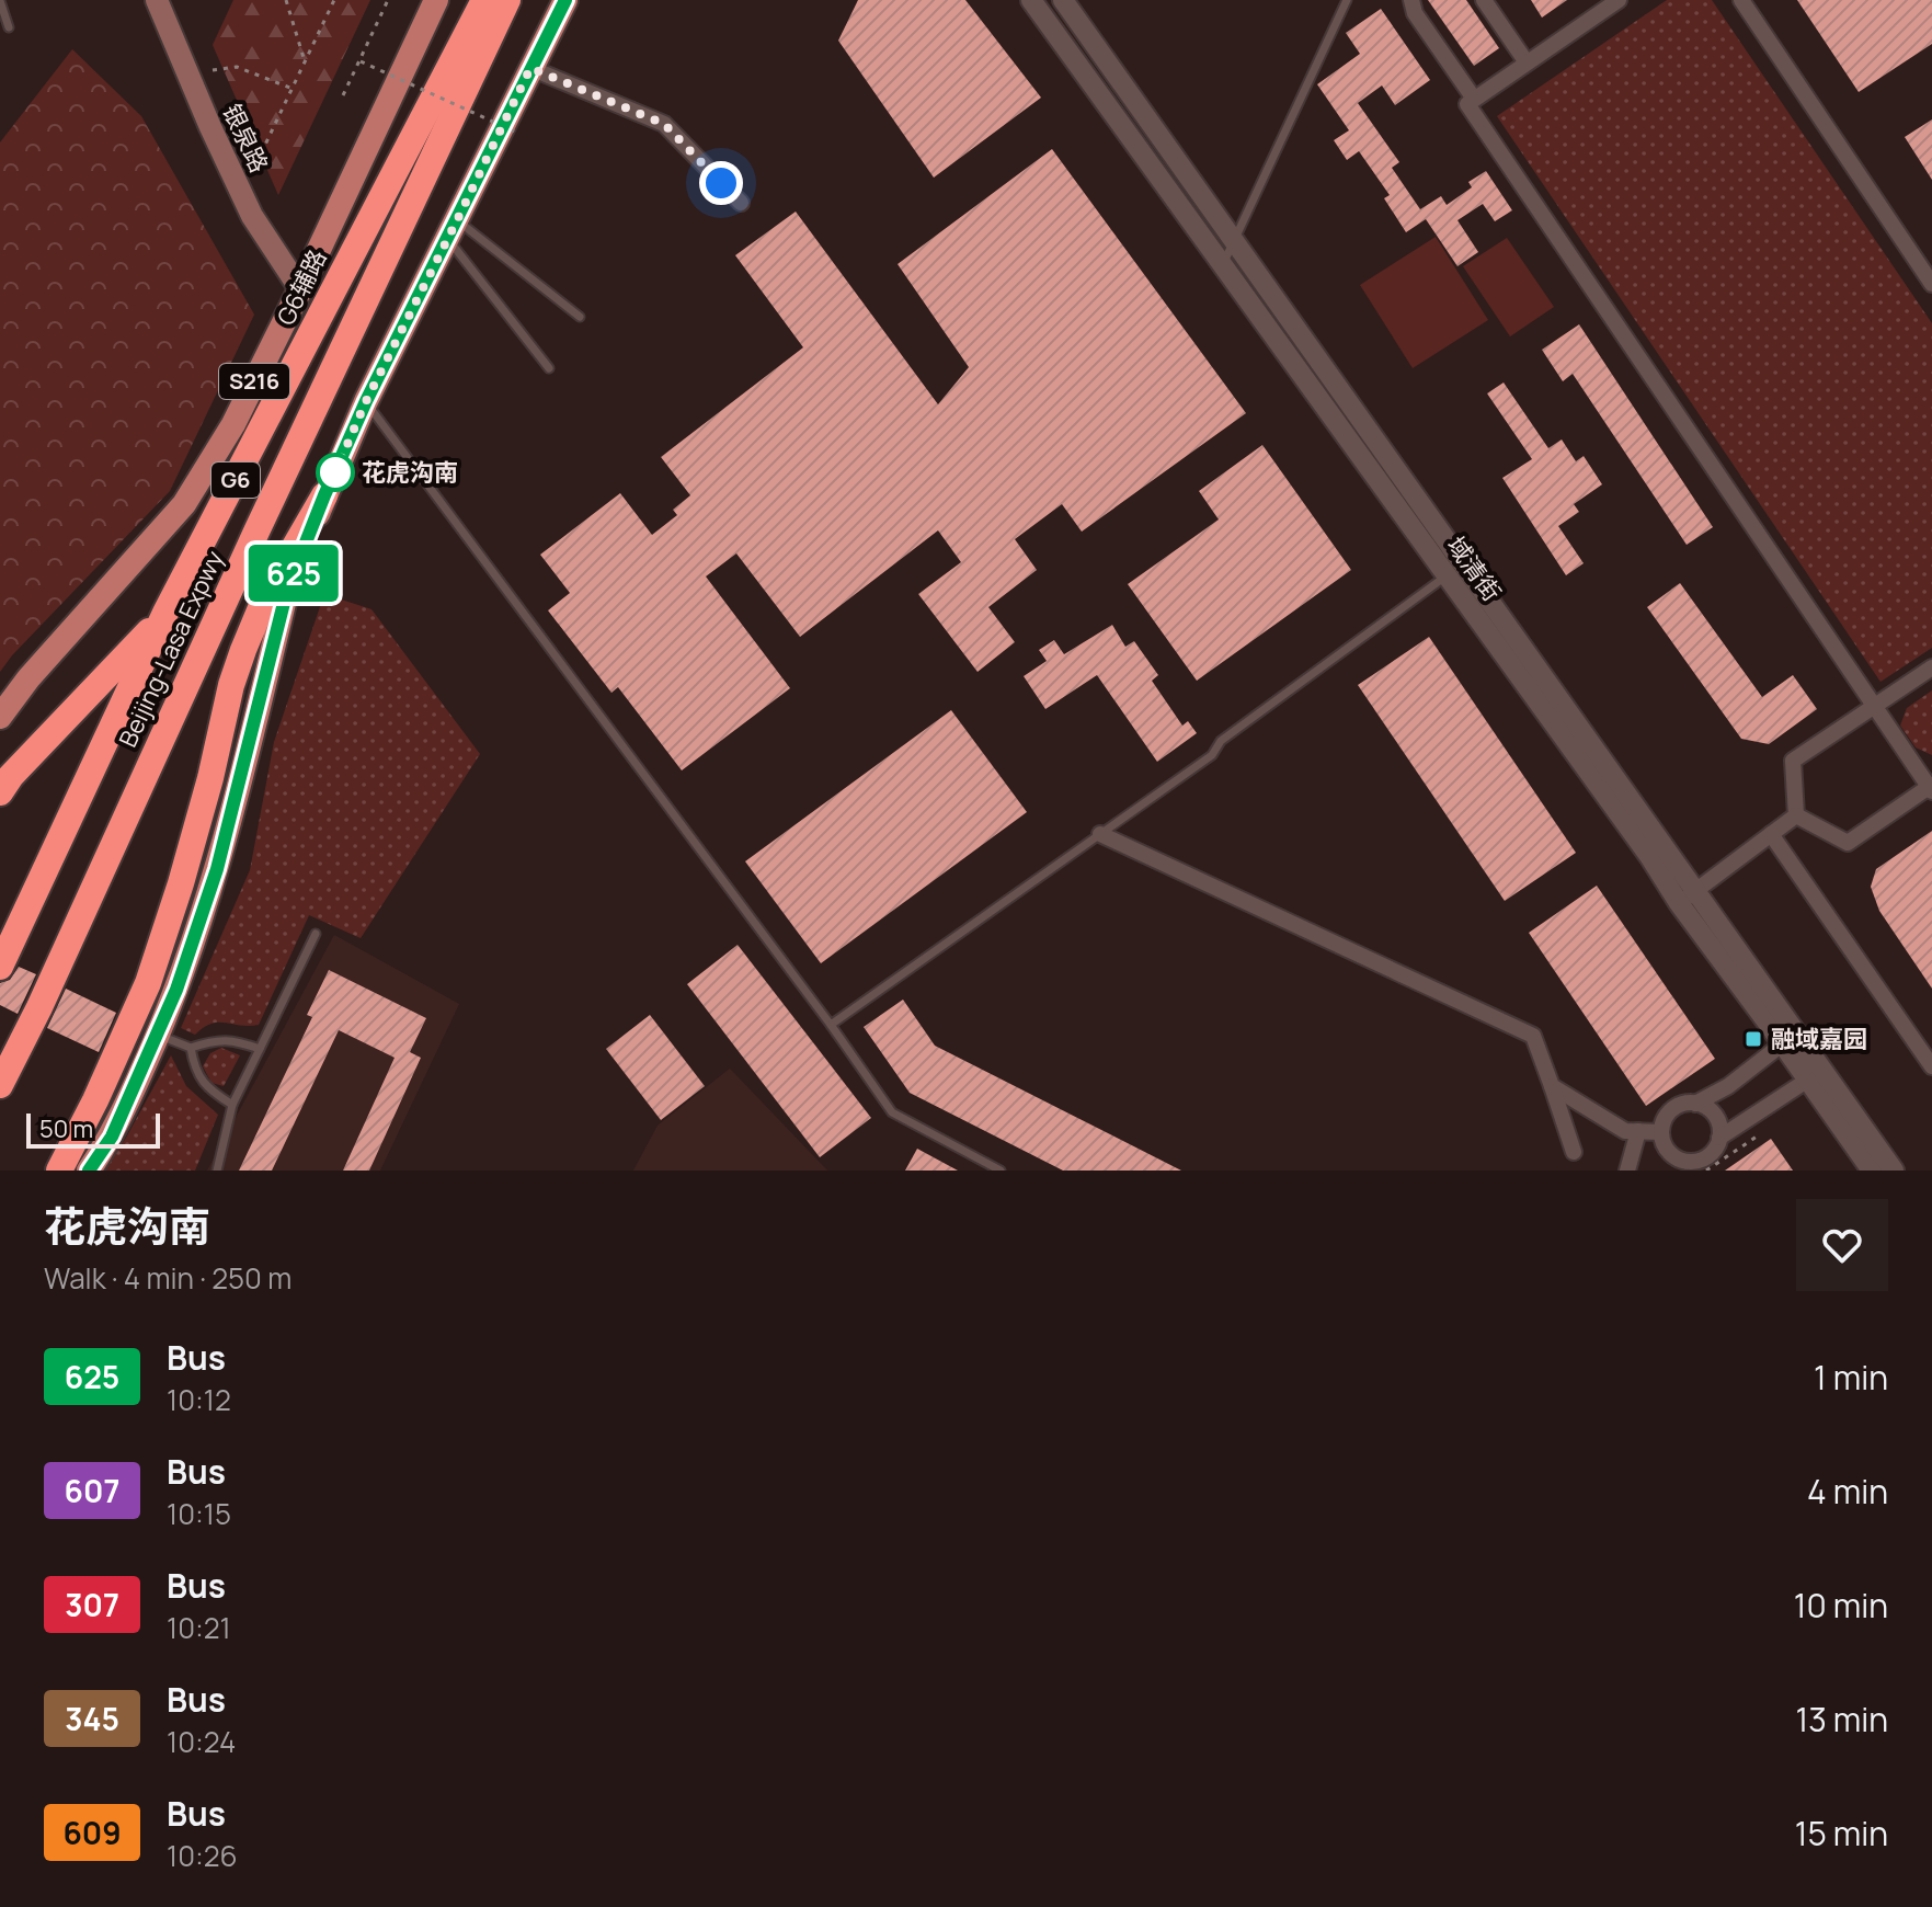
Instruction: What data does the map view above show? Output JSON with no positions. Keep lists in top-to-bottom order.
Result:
{
  "streets": {
    "highway": ["G6", "Beijing-Lasa Expwy"],
    "main road": ["银泉路", "G6辅路", "S216"],
    "street": ["域清街"]
  },
  "crossings": [
    ["银泉路", "G6辅路"]
  ],
  "places": {
    "other": ["花虎沟南"],
    "transit": ["融域嘉园"]
  },
  "lines": ["bus line 625"],
  "scale_bar": "50 m",
  "page": {
    "on_map": "625",
    "scale": "50 m",
    "heading": ["花虎沟南", "Walk · 4 min · 250 m"],
    "list": [
      {
        "mark": "625",
        "name": "Bus",
        "note": "10:12",
        "value": "1 min"
      },
      {
        "mark": "607",
        "name": "Bus",
        "note": "10:15",
        "value": "4 min"
      },
      {
        "mark": "307",
        "name": "Bus",
        "note": "10:21",
        "value": "10 min"
      },
      {
        "mark": "345",
        "name": "Bus",
        "note": "10:24",
        "value": "13 min"
      },
      {
        "mark": "609",
        "name": "Bus",
        "note": "10:26",
        "value": "15 min"
      }
    ]
  }
}
